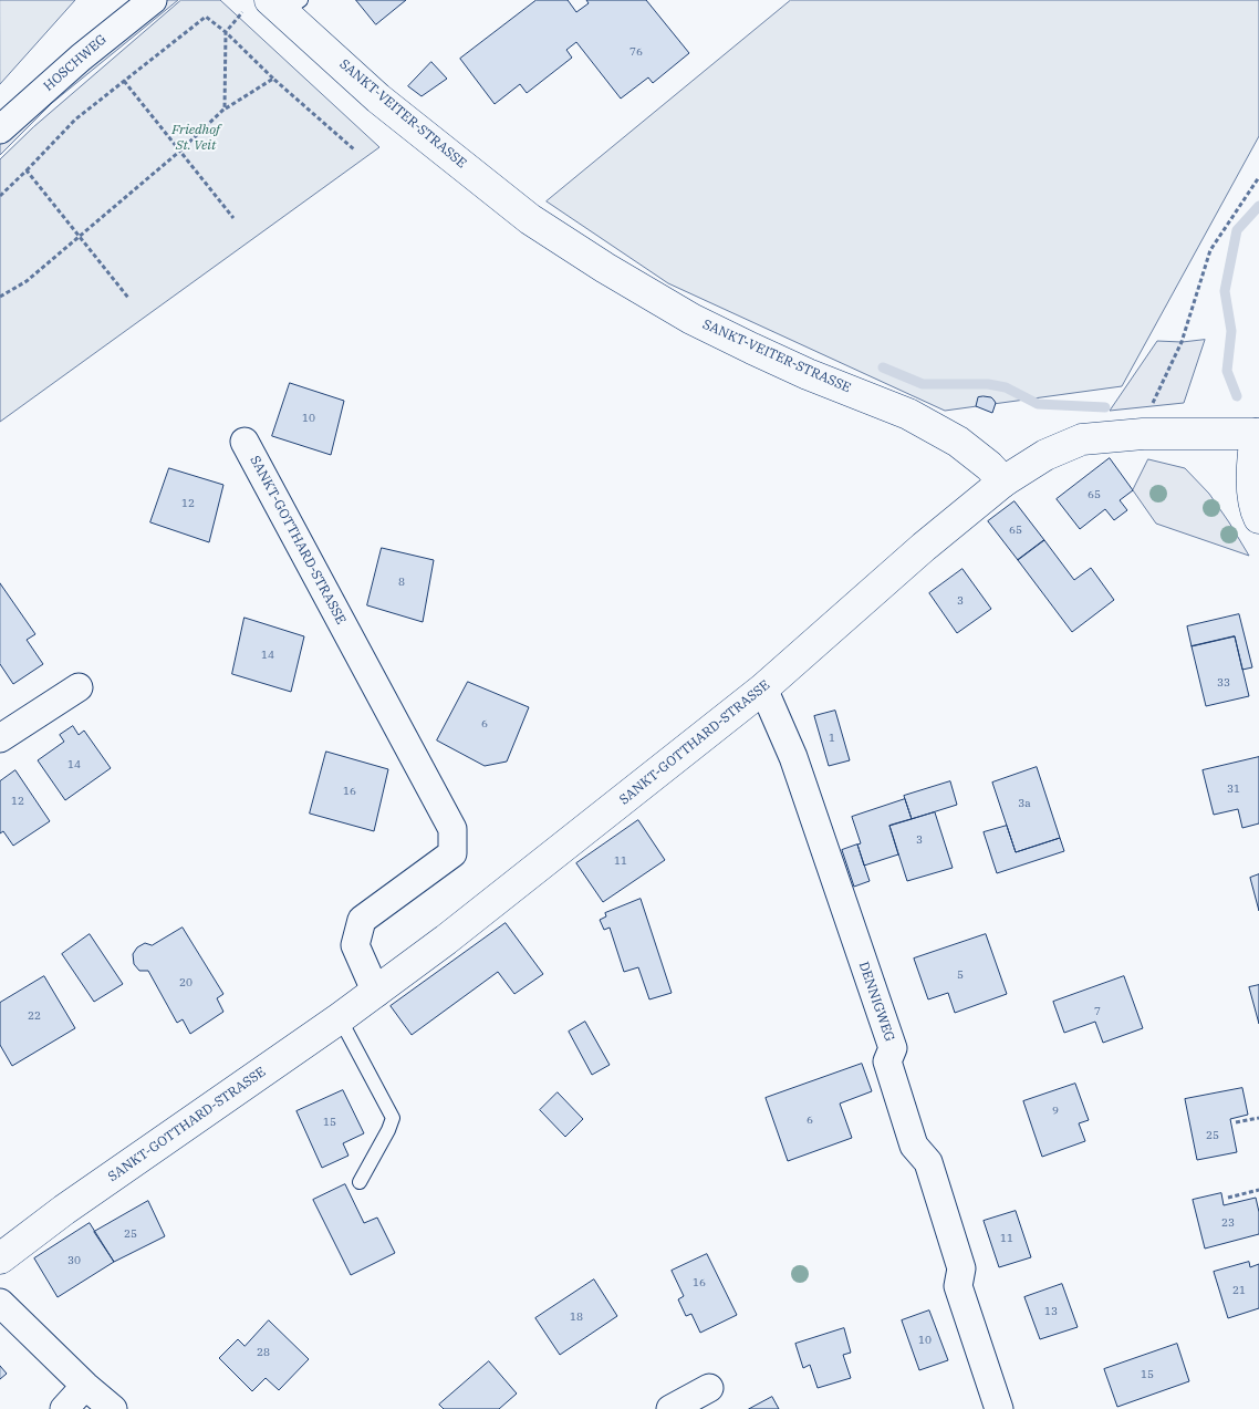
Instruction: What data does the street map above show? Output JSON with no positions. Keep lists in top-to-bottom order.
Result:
{
  "streets": {
    "main road": ["SANKT-VEITER-STRASSE", "SANKT-GOTTHARD-STRASSE"],
    "street": ["HOSCHWEG", "DENNIGWEG"]
  },
  "crossings": [
    ["SANKT-VEITER-STRASSE", "SANKT-GOTTHARD-STRASSE"],
    ["SANKT-GOTTHARD-STRASSE", "DENNIGWEG"]
  ],
  "parks": ["Friedhof St. Veit"],
  "house_numbers": [
    "76",
    "10",
    "65",
    "12",
    "65",
    "8",
    "3",
    "14",
    "33",
    "6",
    "1",
    "14",
    "31",
    "16",
    "12",
    "3a",
    "3",
    "11",
    "5",
    "20",
    "7",
    "22",
    "9",
    "6",
    "15",
    "25",
    "23",
    "25",
    "11",
    "30",
    "16",
    "21",
    "13",
    "18",
    "10",
    "28",
    "15"
  ]
}
